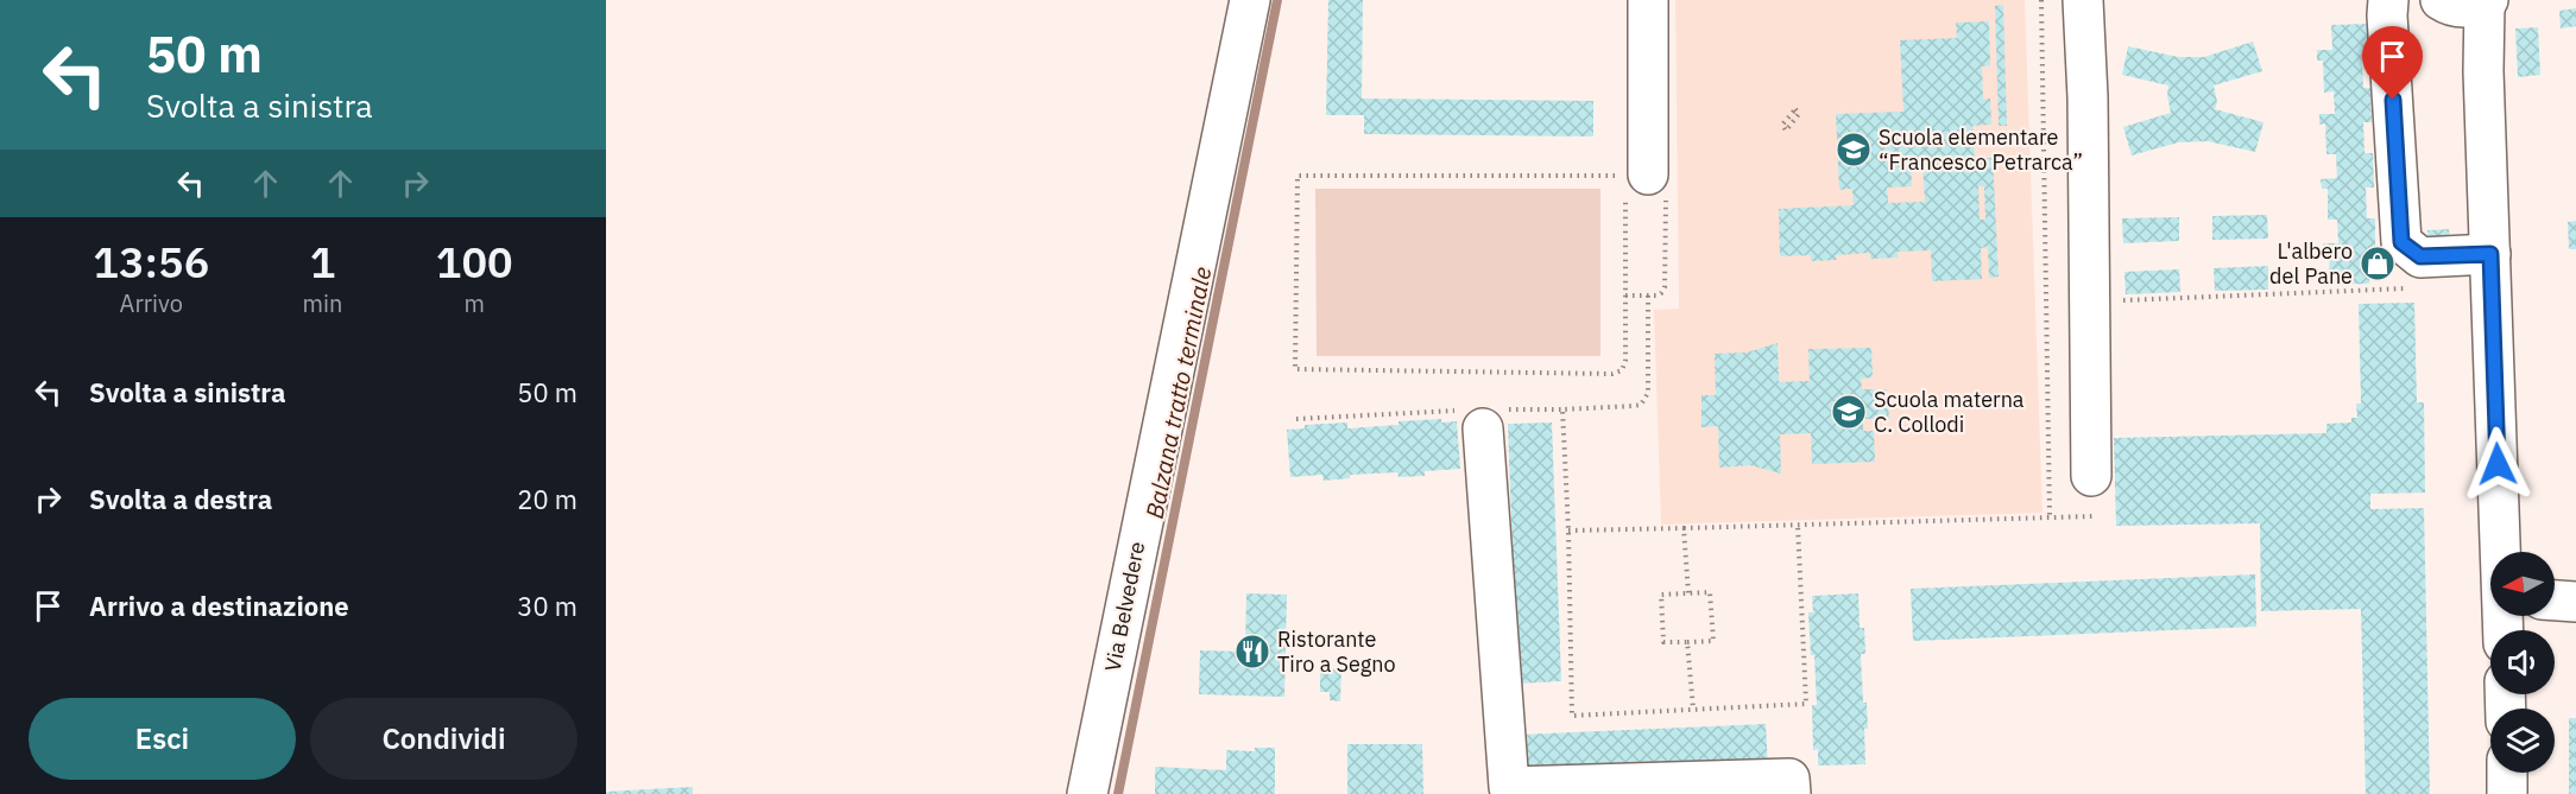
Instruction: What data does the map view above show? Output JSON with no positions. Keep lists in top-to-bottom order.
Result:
{
  "streets": {
    "street": ["Via Belvedere"]
  },
  "water": ["Balzana tratto terminale"],
  "places": {
    "school or university": ["Scuola elementare “Francesco Petrarca”", "Scuola materna C. Collodi"],
    "shop": ["L'albero del Pane"],
    "restaurant": ["Ristorante Tiro a Segno"]
  },
  "north": "left",
  "page": {
    "turn": ["50 m", "Svolta a sinistra"],
    "eta": [
      "13:56",
      "Arrivo",
      "1",
      "min",
      "100",
      "m"
    ],
    "list": [
      {
        "name": "Svolta a sinistra",
        "value": "50 m"
      },
      {
        "name": "Svolta a destra",
        "value": "20 m"
      },
      {
        "name": "Arrivo a destinazione",
        "value": "30 m"
      }
    ],
    "buttons": ["Esci", "Condividi"]
  }
}
